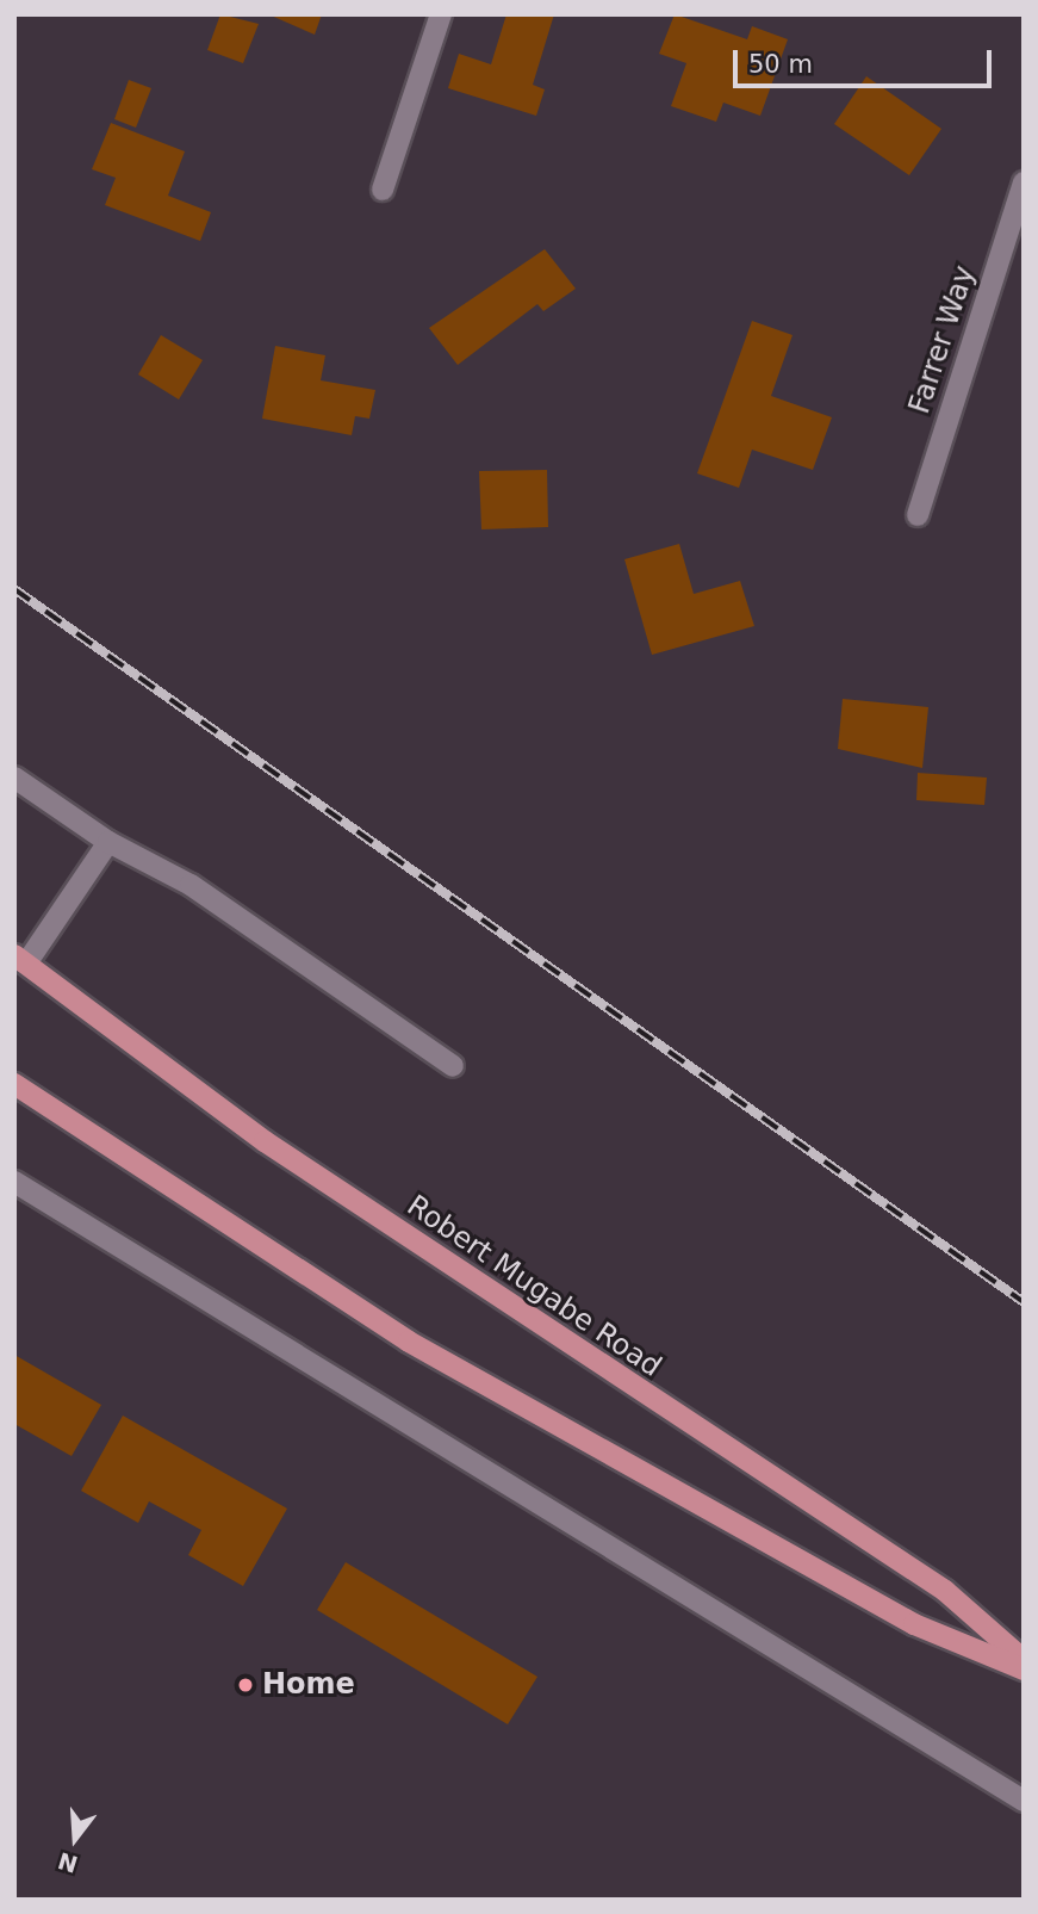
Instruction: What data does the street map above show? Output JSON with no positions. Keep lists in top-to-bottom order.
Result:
{
  "streets": {
    "main road": ["Robert Mugabe Road"],
    "street": ["Farrer Way"]
  },
  "places": ["Home"],
  "scale_bar": "50 m",
  "north": "bottom"
}
